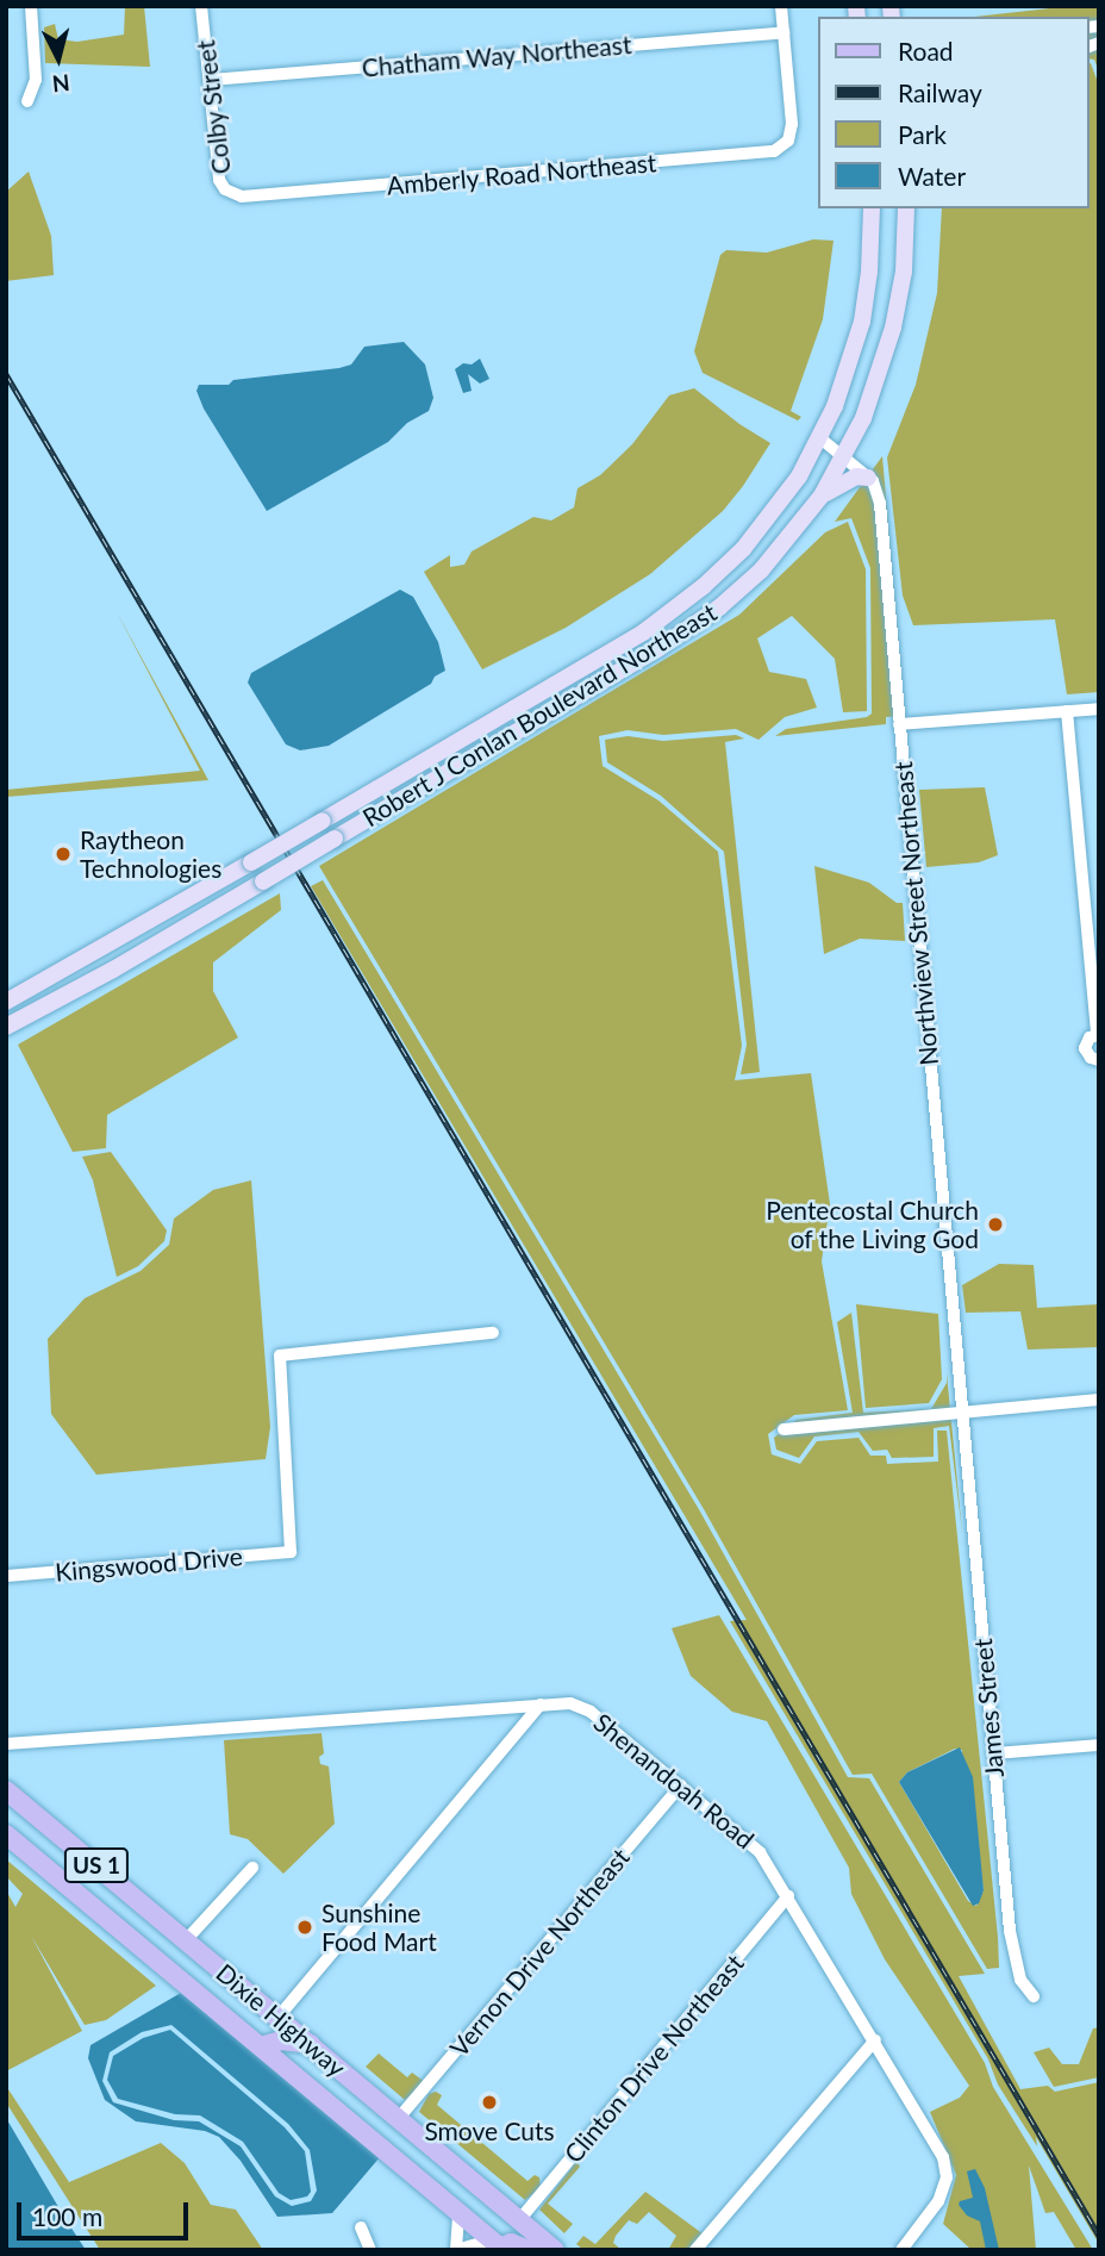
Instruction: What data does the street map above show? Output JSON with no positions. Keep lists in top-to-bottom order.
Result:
{
  "streets": {
    "main road": ["Robert J Conlan Boulevard Northeast", "US 1", "Dixie Highway"],
    "street": [
      "Chatham Way Northeast",
      "Colby Street",
      "Amberly Road Northeast",
      "Northview Street Northeast",
      "Kingswood Drive",
      "James Street",
      "Shenandoah Road",
      "Vernon Drive Northeast",
      "Clinton Drive Northeast"
    ]
  },
  "crossings": [
    ["Chatham Way Northeast", "Colby Street"],
    ["Chatham Way Northeast", "Amberly Road Northeast"],
    ["Colby Street", "Amberly Road Northeast"],
    ["Robert J Conlan Boulevard Northeast", "Northview Street Northeast"],
    ["Northview Street Northeast", "James Street"],
    ["Shenandoah Road", "Vernon Drive Northeast"],
    ["Shenandoah Road", "Clinton Drive Northeast"],
    ["Vernon Drive Northeast", "Dixie Highway"],
    ["Dixie Highway", "Clinton Drive Northeast"]
  ],
  "places": [
    "Raytheon Technologies",
    "Pentecostal Church of the Living God",
    "Sunshine Food Mart",
    "Smove Cuts"
  ],
  "legend": [
    "Road",
    "Railway",
    "Park",
    "Water"
  ],
  "scale_bar": "100 m",
  "north": "bottom"
}
